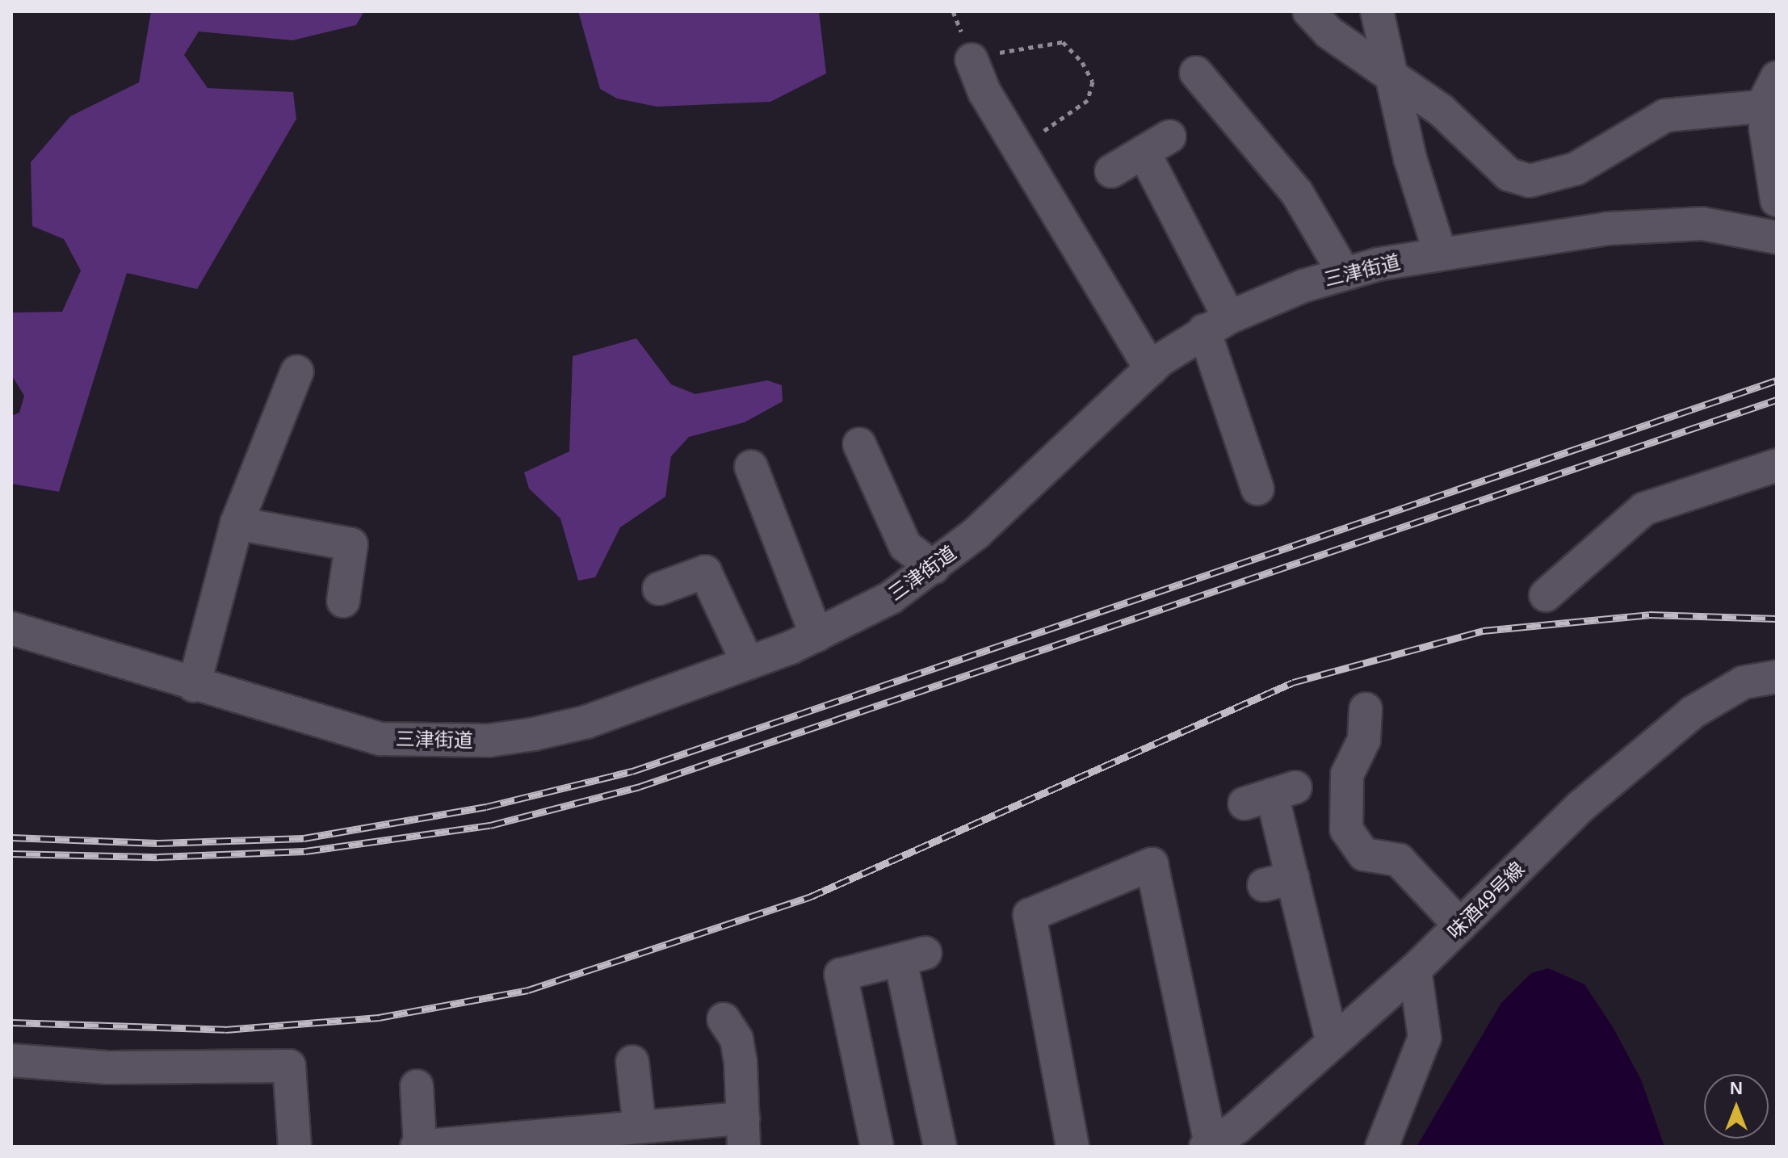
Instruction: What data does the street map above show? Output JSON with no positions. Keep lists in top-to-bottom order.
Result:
{
  "streets": {
    "street": ["三津街道", "味酒49号線"]
  },
  "north": "top"
}
